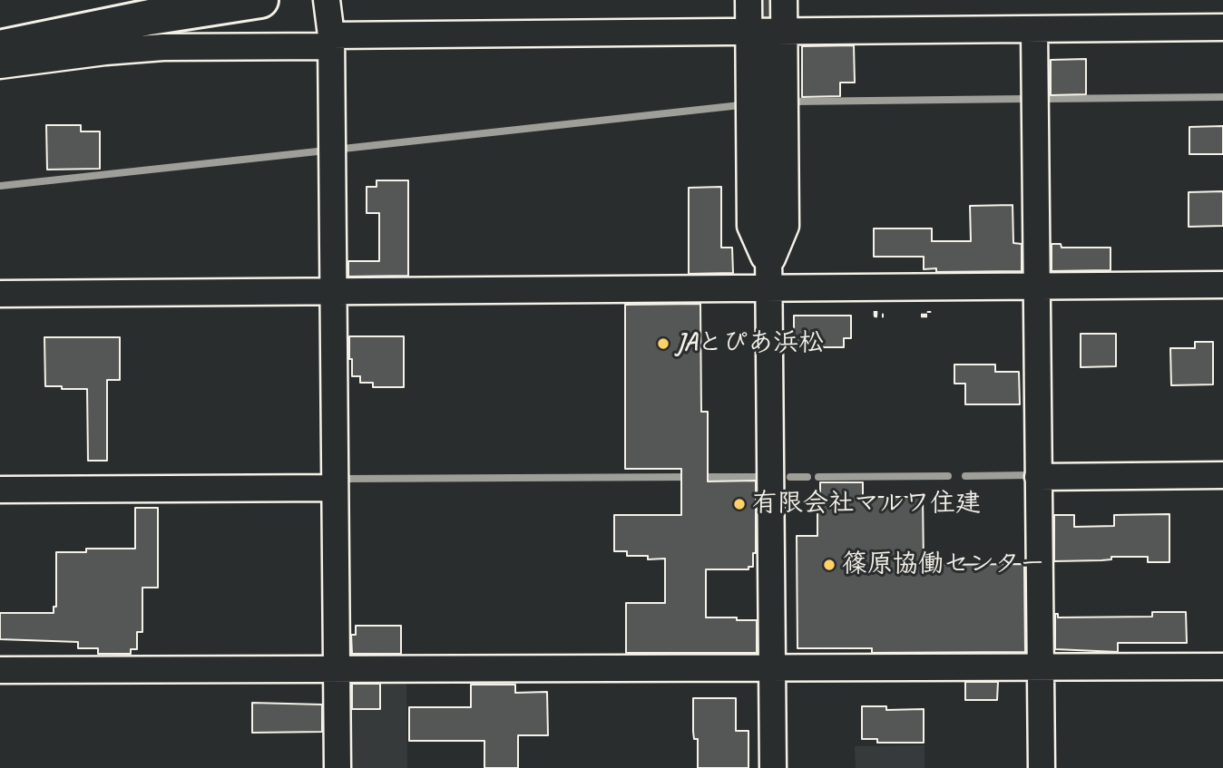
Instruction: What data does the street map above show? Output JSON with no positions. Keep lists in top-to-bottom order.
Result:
{
  "places": ["JAとぴあ浜松", "有限会社マルワ住建", "篠原協働センター"]
}
